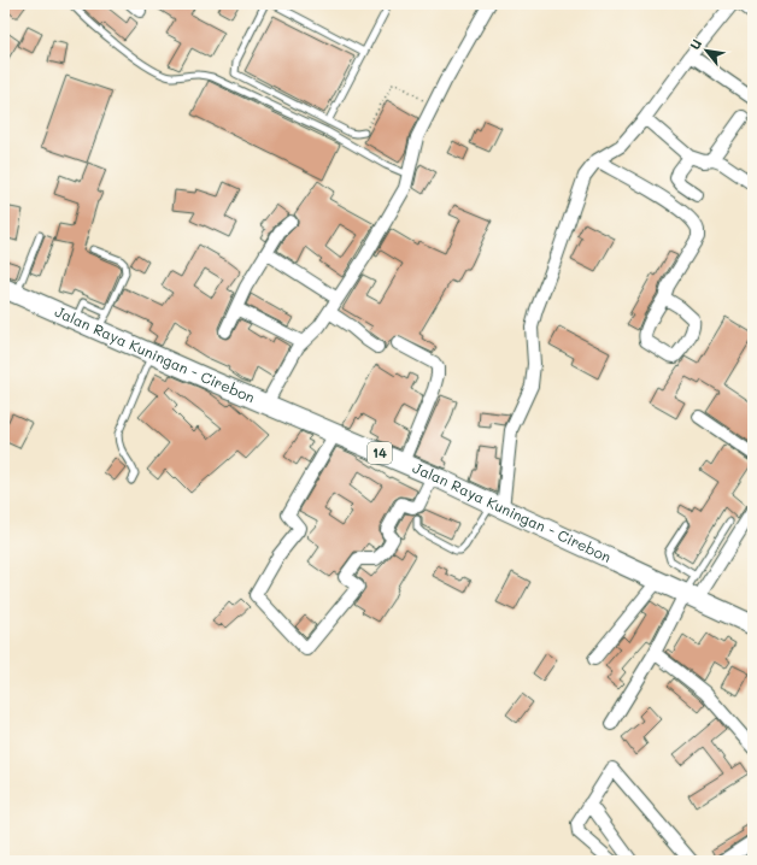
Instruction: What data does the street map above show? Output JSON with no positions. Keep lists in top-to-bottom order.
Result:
{
  "streets": {
    "highway": ["Jalan Raya Kuningan - Cirebon", "14"]
  },
  "north": "top left"
}
